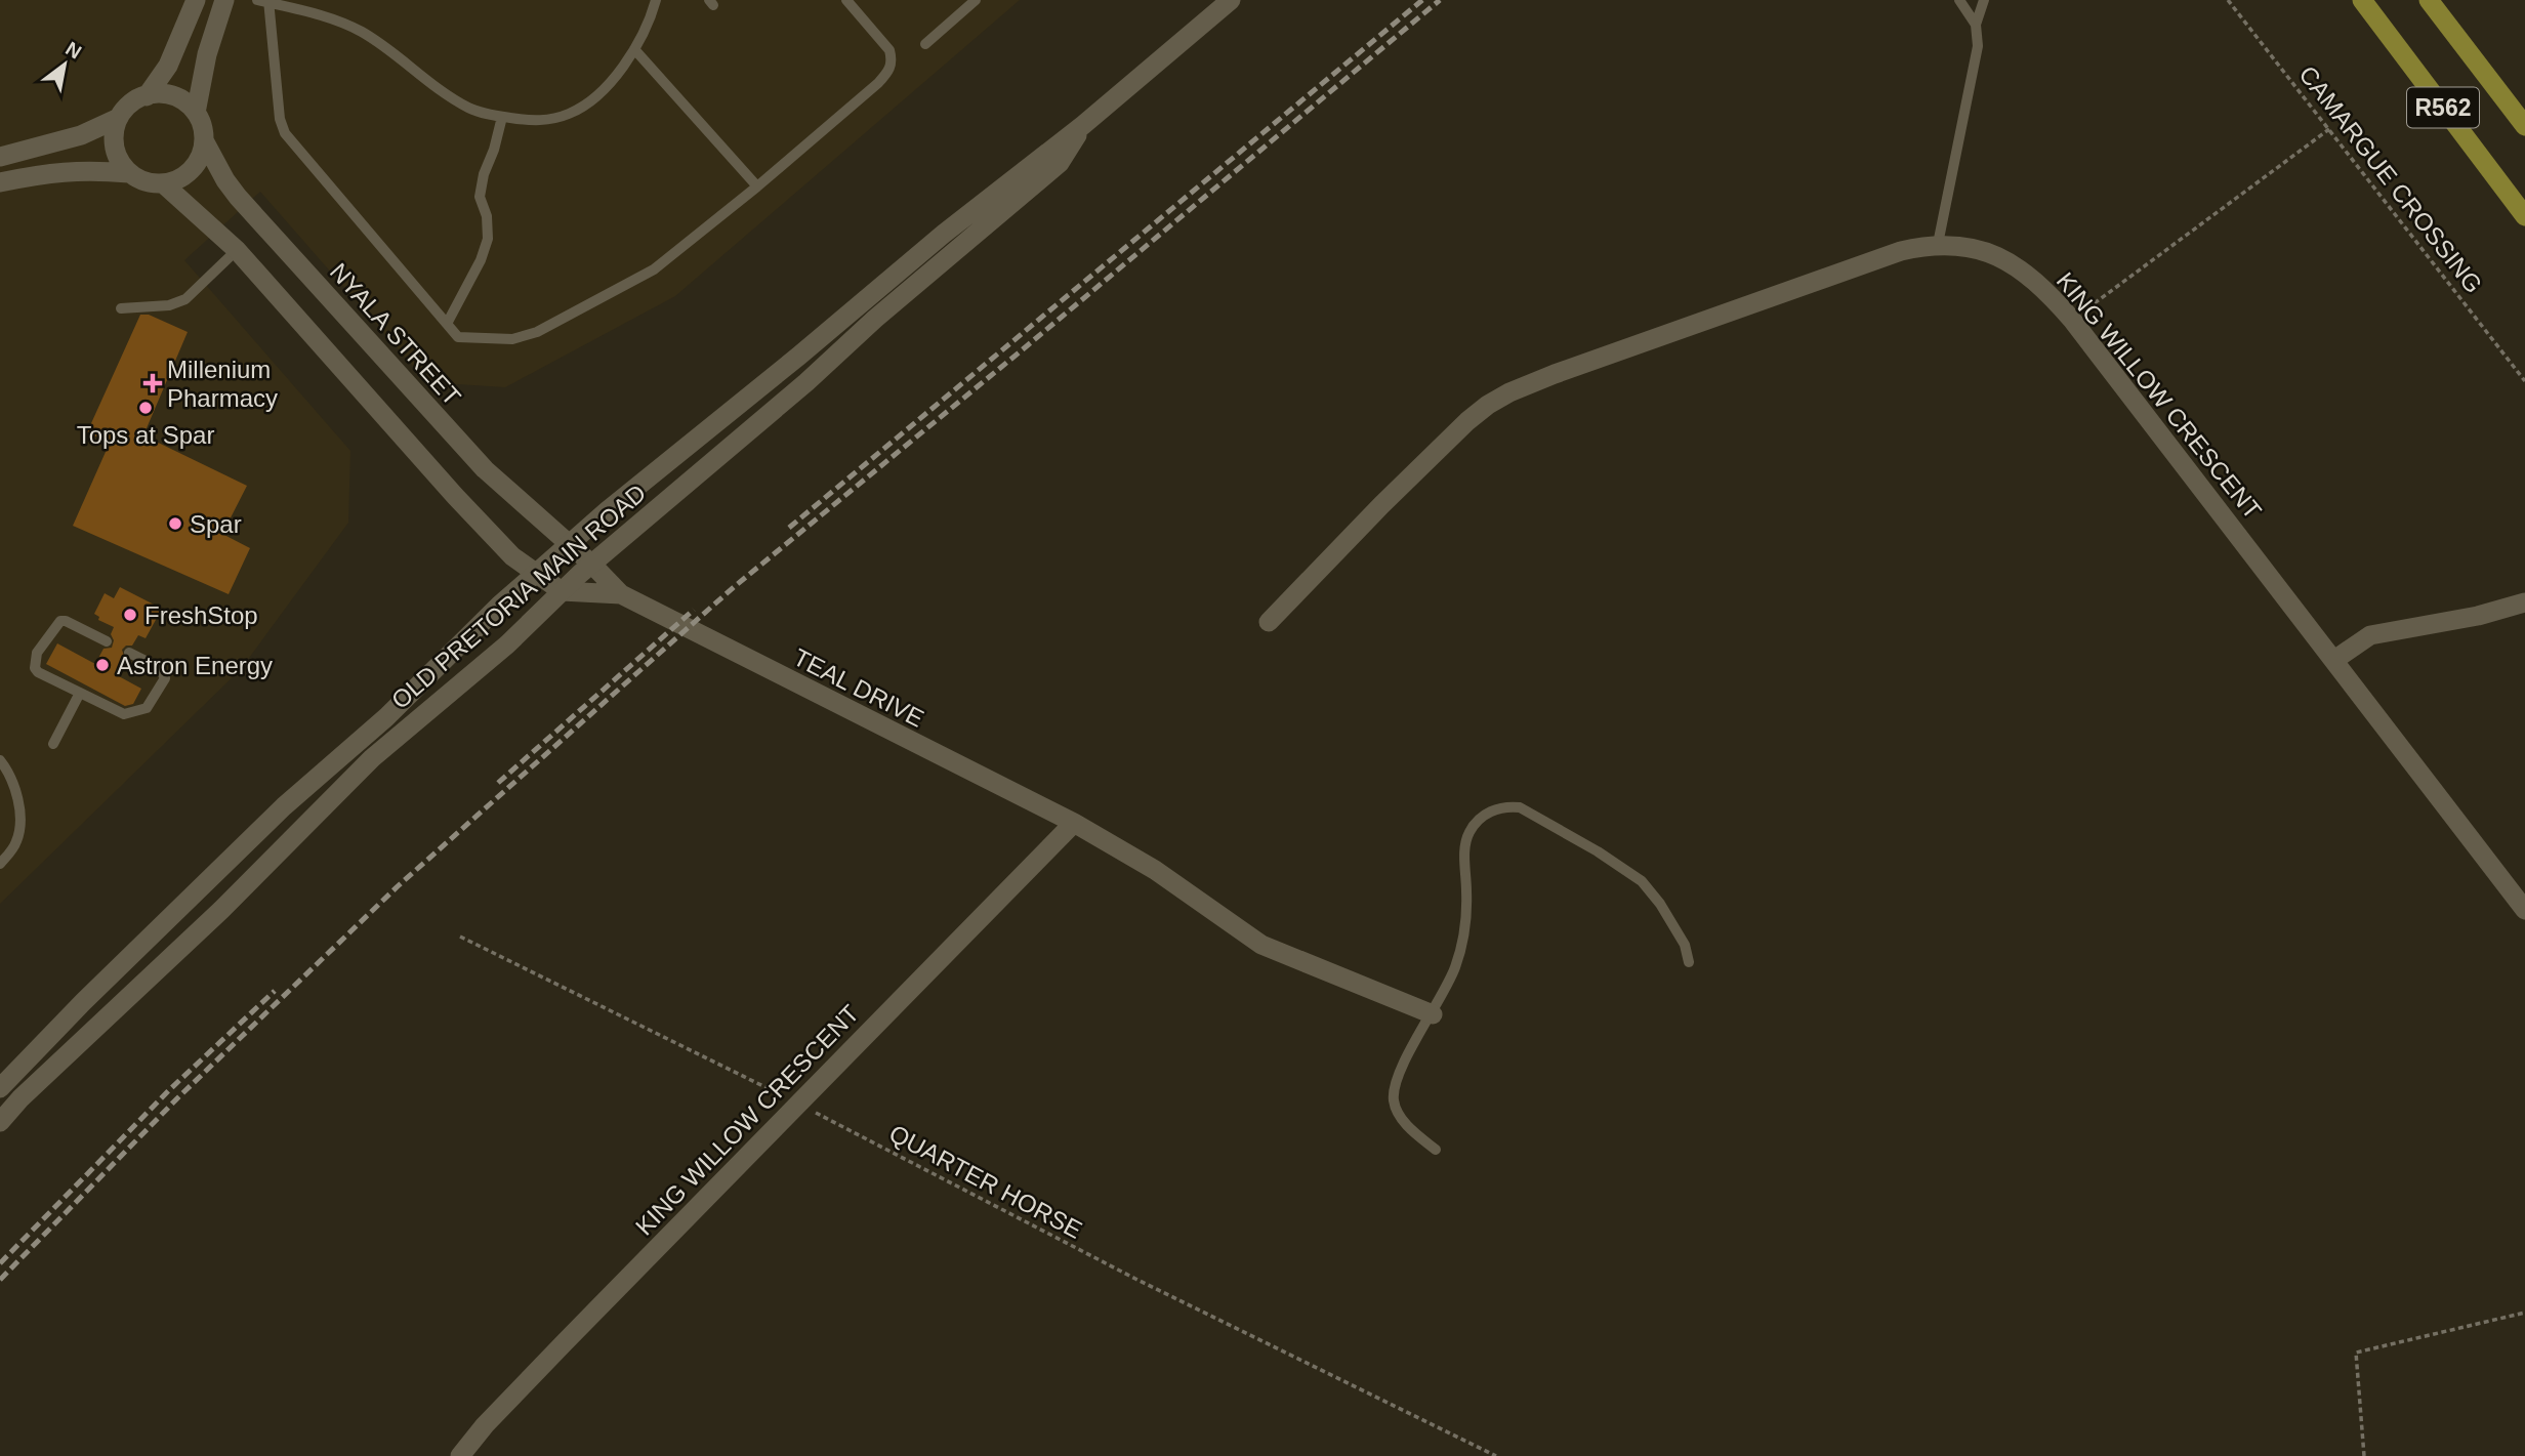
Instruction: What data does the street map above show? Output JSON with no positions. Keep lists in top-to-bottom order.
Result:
{
  "streets": {
    "main road": ["R562"],
    "street": [
      "NYALA STREET",
      "KING WILLOW CRESCENT",
      "OLD PRETORIA MAIN ROAD",
      "TEAL DRIVE"
    ],
    "path": ["CAMARGUE CROSSING", "QUARTER HORSE"]
  },
  "crossings": [
    ["NYALA STREET", "OLD PRETORIA MAIN ROAD"],
    ["NYALA STREET", "TEAL DRIVE"],
    ["KING WILLOW CRESCENT", "TEAL DRIVE"],
    ["KING WILLOW CRESCENT", "QUARTER HORSE"],
    ["OLD PRETORIA MAIN ROAD", "TEAL DRIVE"]
  ],
  "places": {
    "health": ["Millenium Pharmacy"],
    "other": [
      "Tops at Spar",
      "Spar",
      "FreshStop",
      "Astron Energy"
    ]
  },
  "north": "top right"
}
